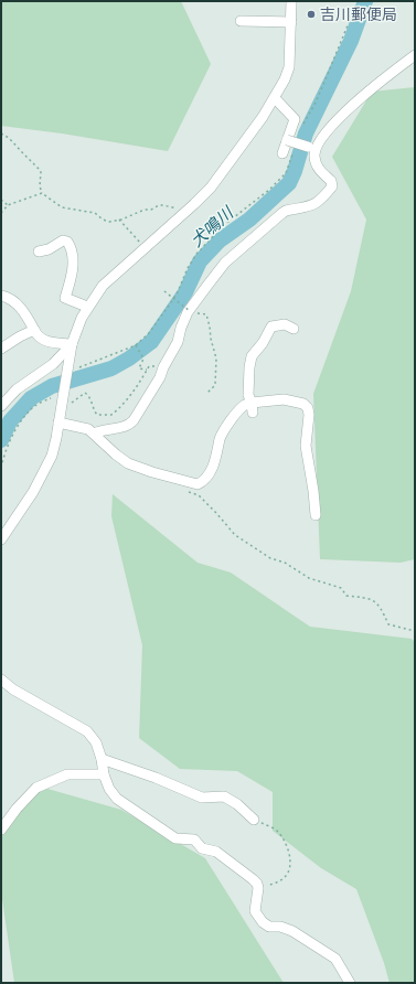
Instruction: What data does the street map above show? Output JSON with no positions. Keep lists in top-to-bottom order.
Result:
{
  "water": ["犬鳴川"],
  "places": ["吉川郵便局"]
}
